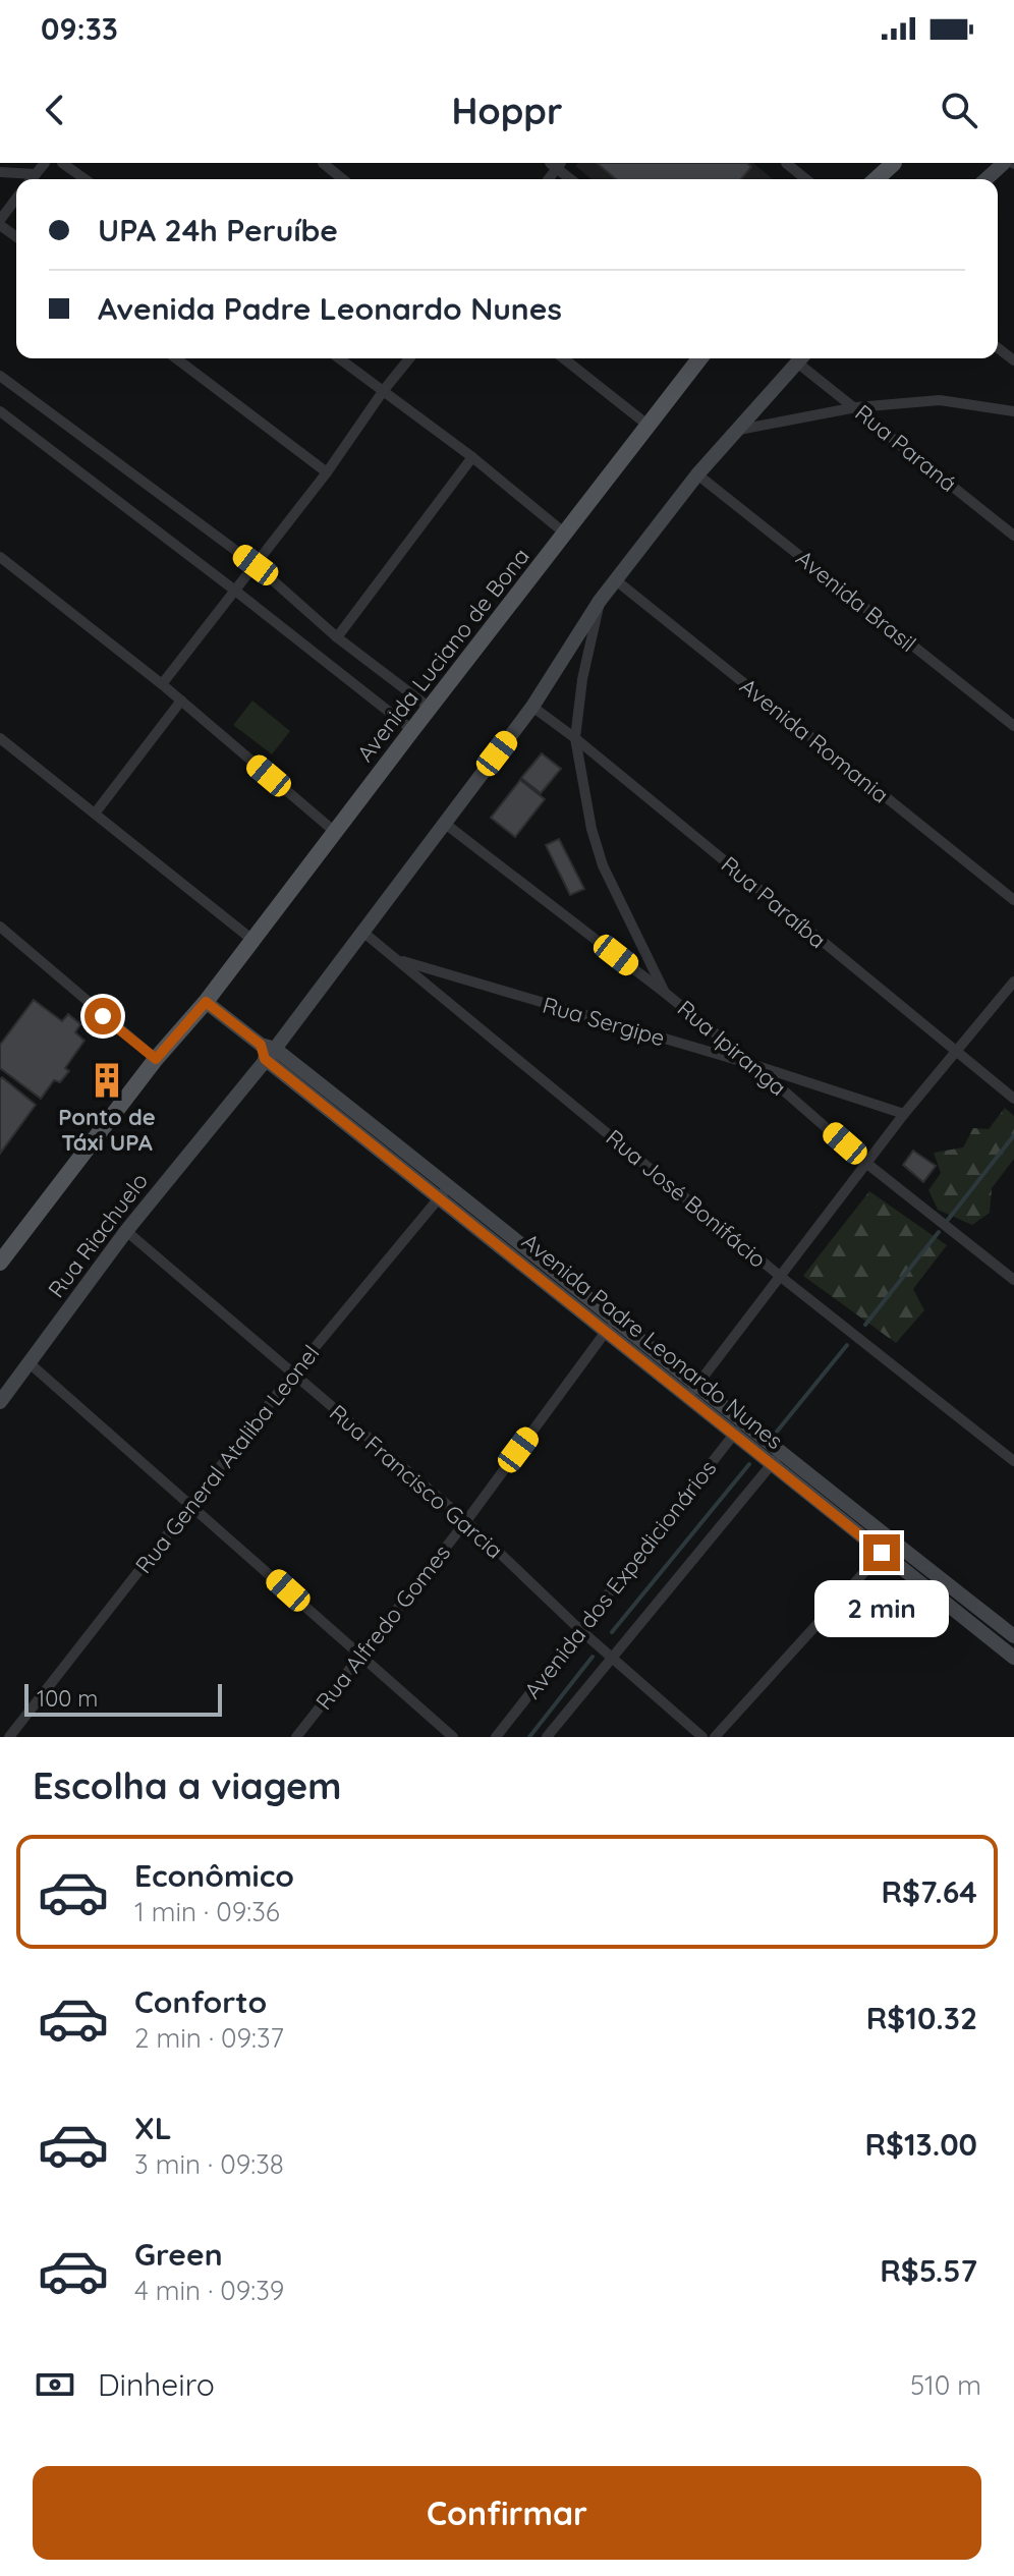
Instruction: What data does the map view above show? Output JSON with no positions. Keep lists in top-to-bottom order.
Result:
{
  "streets": {
    "main road": ["Avenida Luciano de Bona"],
    "street": [
      "Rua Paraná",
      "Avenida Brasil",
      "Avenida Romania",
      "Rua Paraíba",
      "Rua Sergipe",
      "Rua Ipiranga",
      "Rua José Bonifácio",
      "Rua Riachuelo",
      "Avenida Padre Leonardo Nunes",
      "Rua General Ataliba Leonel",
      "Rua Francisco Garcia",
      "Avenida dos Expedicionários",
      "Rua Alfredo Gomes"
    ]
  },
  "crossings": [
    ["Avenida Brasil", "Rua Riachuelo"],
    ["Avenida Romania", "Rua Riachuelo"],
    ["Rua Paraíba", "Rua Riachuelo"],
    ["Rua Sergipe", "Rua Ipiranga"],
    ["Rua Sergipe", "Rua José Bonifácio"],
    ["Rua Ipiranga", "Rua Riachuelo"],
    ["Rua José Bonifácio", "Rua Riachuelo"],
    ["Rua Riachuelo", "Avenida Padre Leonardo Nunes"],
    ["Rua Riachuelo", "Rua Francisco Garcia"],
    ["Avenida Padre Leonardo Nunes", "Rua General Ataliba Leonel"],
    ["Avenida Padre Leonardo Nunes", "Avenida dos Expedicionários"],
    ["Avenida Padre Leonardo Nunes", "Rua Alfredo Gomes"],
    ["Rua General Ataliba Leonel", "Rua Francisco Garcia"],
    ["Rua Francisco Garcia", "Avenida dos Expedicionários"],
    ["Rua Francisco Garcia", "Rua Alfredo Gomes"]
  ],
  "places": {
    "building": ["Ponto de Táxi UPA"]
  },
  "scale_bar": "100 m",
  "page": {
    "status": "09:33",
    "header": "Hoppr",
    "banner": ["UPA 24h Peruíbe", "Avenida Padre Leonardo Nunes"],
    "bubble": "2 min",
    "scale": "100 m",
    "heading": "Escolha a viagem",
    "list": [
      {
        "name": "Econômico",
        "note": "1 min · 09:36",
        "value": "R$7.64"
      },
      {
        "name": "Conforto",
        "note": "2 min · 09:37",
        "value": "R$10.32"
      },
      {
        "name": "XL",
        "note": "3 min · 09:38",
        "value": "R$13.00"
      },
      {
        "name": "Green",
        "note": "4 min · 09:39",
        "value": "R$5.57"
      }
    ],
    "pay": ["Dinheiro", "510 m"],
    "buttons": "Confirmar"
  }
}
